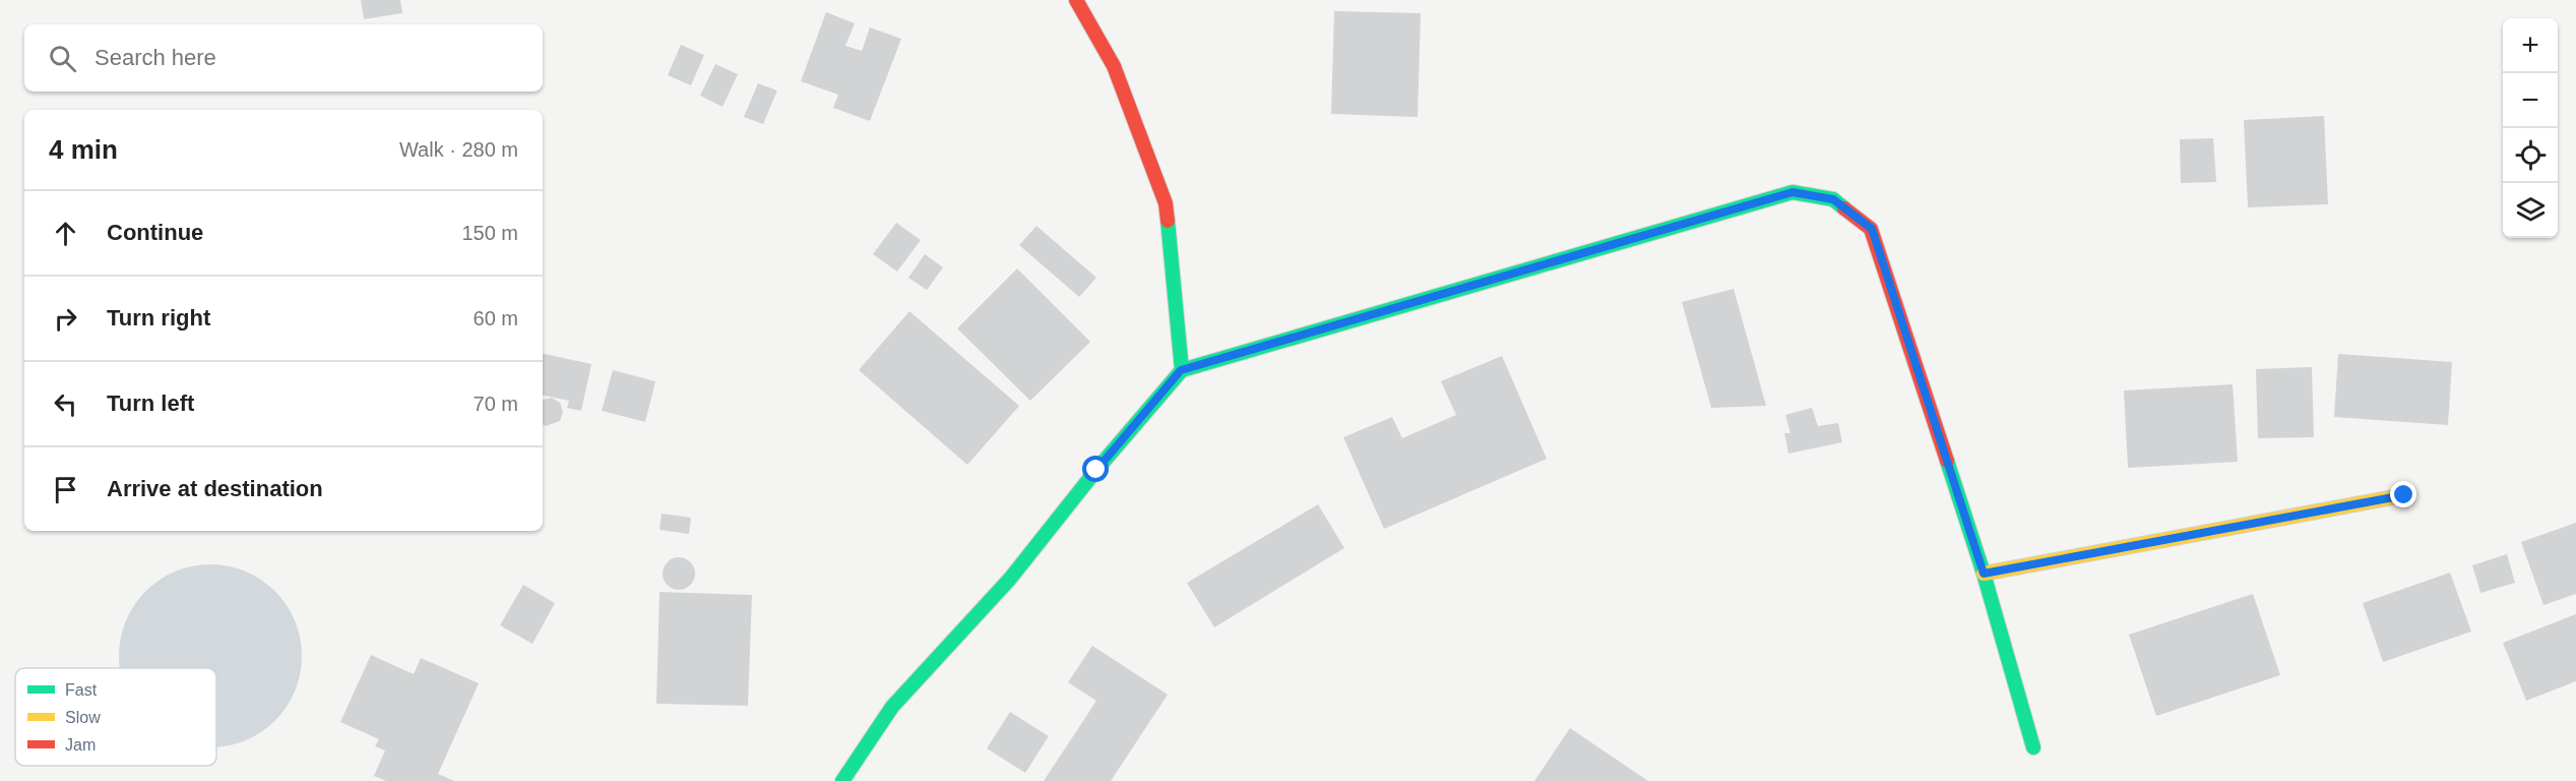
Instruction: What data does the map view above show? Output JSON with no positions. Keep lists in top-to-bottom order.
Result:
{
  "legend": ["Fast", "Slow", "Jam"],
  "page": {
    "map_buttons": ["+", "−"],
    "search": "Search here",
    "heading": ["4 min", "Walk · 280 m"],
    "list": [
      ["Continue", "150 m"],
      ["Turn right", "60 m"],
      ["Turn left", "70 m"],
      "Arrive at destination"
    ]
  }
}
